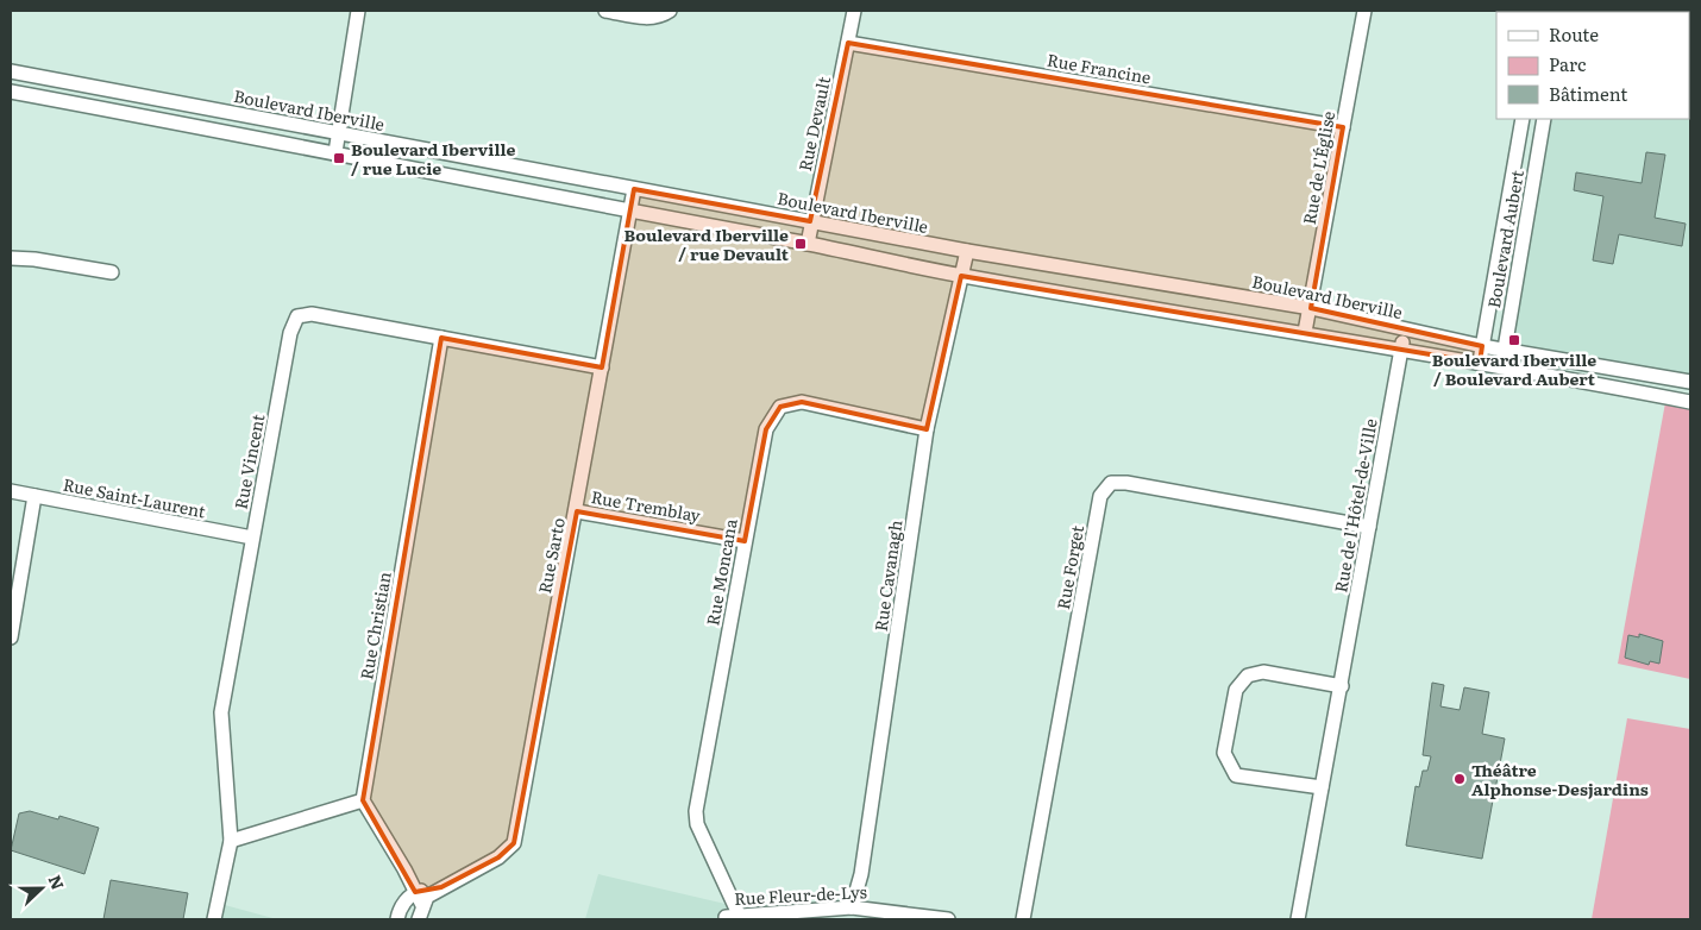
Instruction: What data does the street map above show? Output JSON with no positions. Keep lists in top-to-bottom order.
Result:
{
  "streets": {
    "street": [
      "Rue Francine",
      "Boulevard Iberville",
      "Rue Devault",
      "Rue de L'Église",
      "Boulevard Aubert",
      "Rue Vincent",
      "Rue Saint-Laurent",
      "Rue Tremblay",
      "Rue de l'Hôtel-de-Ville",
      "Rue Sarto",
      "Rue Forget",
      "Rue Moncana",
      "Rue Cavanagh",
      "Rue Christian",
      "Rue Fleur-de-Lys"
    ]
  },
  "crossings": [
    ["Rue Francine", "Rue Devault"],
    ["Rue Francine", "Rue de L'Église"],
    ["Boulevard Iberville", "Rue Devault"],
    ["Boulevard Iberville", "Rue de L'Église"],
    ["Boulevard Iberville", "Boulevard Aubert"],
    ["Boulevard Iberville", "Rue de l'Hôtel-de-Ville"],
    ["Boulevard Iberville", "Rue Sarto"],
    ["Boulevard Iberville", "Rue Cavanagh"],
    ["Rue Vincent", "Rue Saint-Laurent"],
    ["Rue Vincent", "Rue Sarto"],
    ["Rue Vincent", "Rue Christian"],
    ["Rue Tremblay", "Rue Sarto"],
    ["Rue Tremblay", "Rue Moncana"],
    ["Rue de l'Hôtel-de-Ville", "Rue Forget"],
    ["Rue Moncana", "Rue Cavanagh"],
    ["Rue Moncana", "Rue Fleur-de-Lys"],
    ["Rue Cavanagh", "Rue Fleur-de-Lys"]
  ],
  "places": {
    "transit": ["Boulevard Iberville / rue Lucie", "Boulevard Iberville / rue Devault", "Boulevard Iberville / Boulevard Aubert"],
    "other": ["Théâtre Alphonse-Desjardins"]
  },
  "legend": ["Route", "Parc", "Bâtiment"],
  "north": "right"
}
